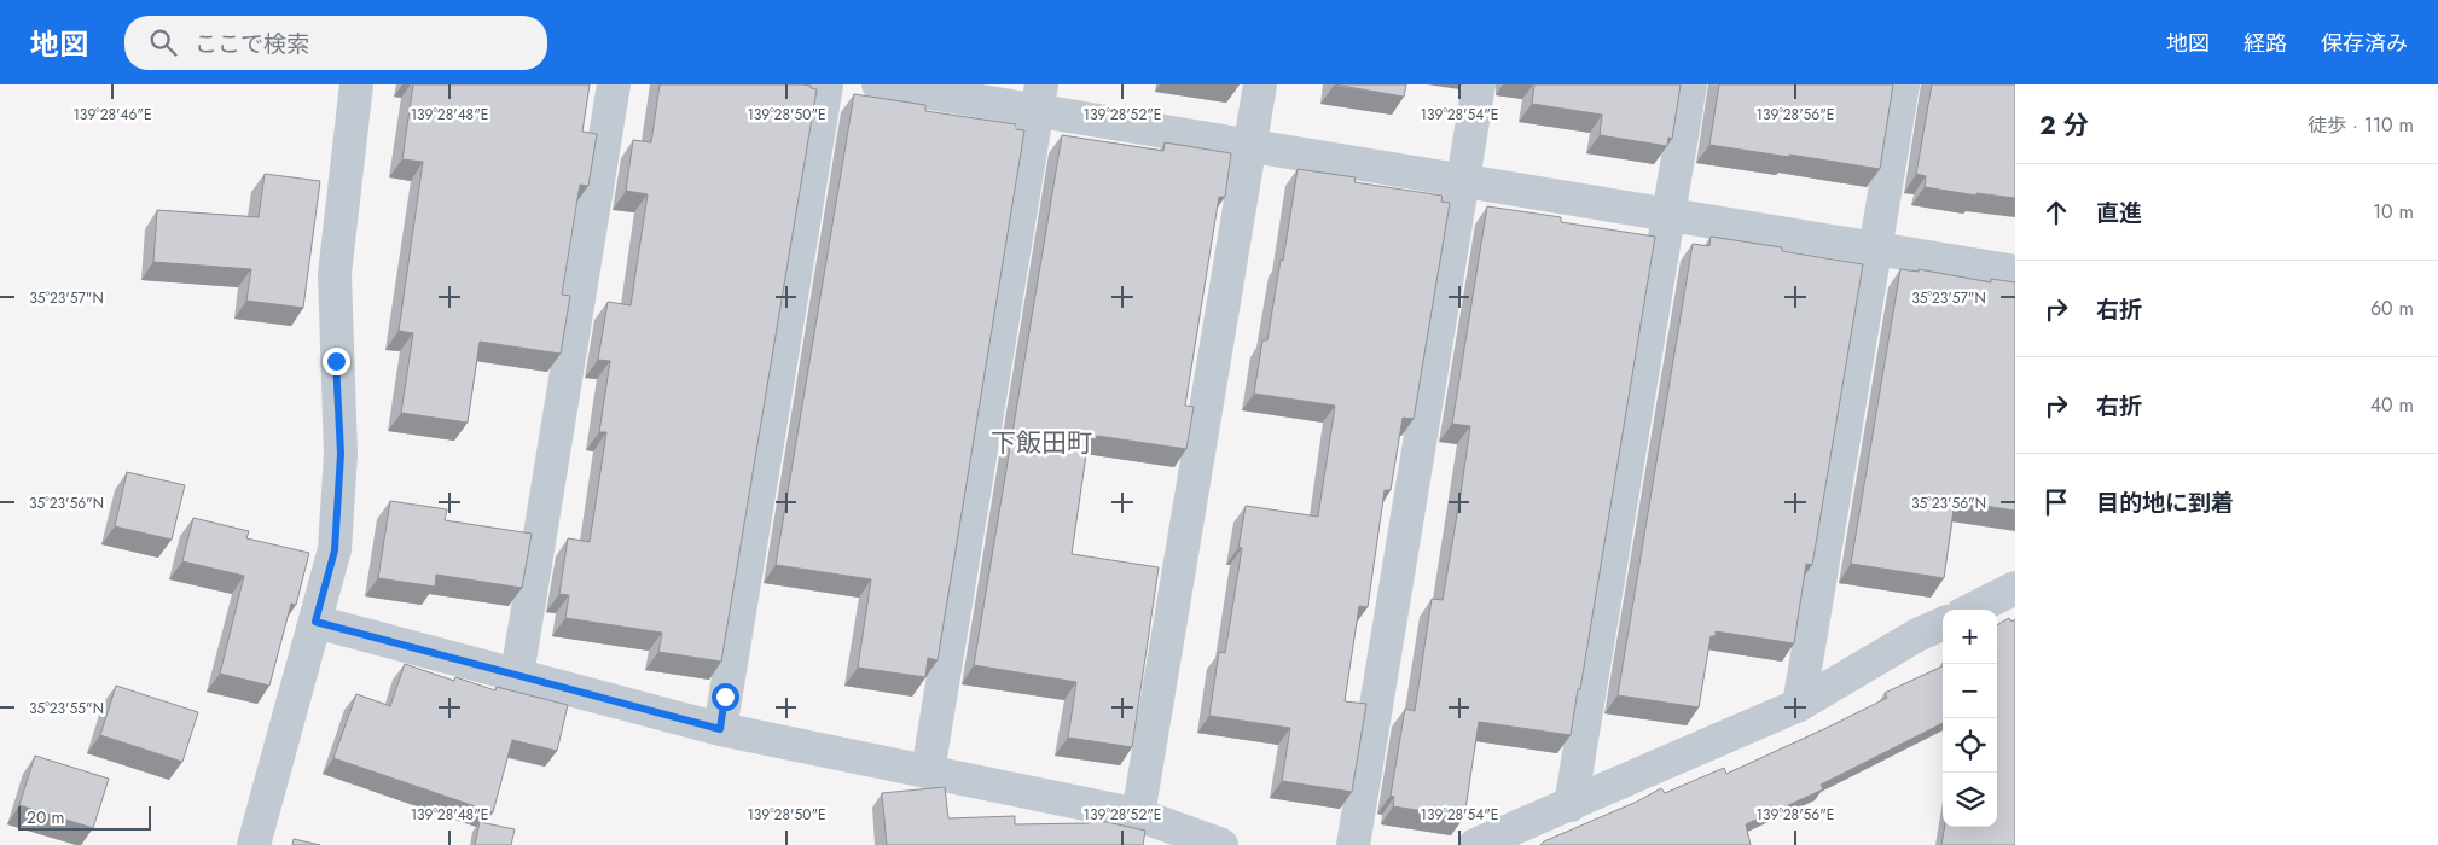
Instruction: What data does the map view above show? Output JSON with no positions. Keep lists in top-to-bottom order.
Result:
{
  "districts": ["下飯田町"],
  "scale_bar": "20 m",
  "page": {
    "header": "地図",
    "search": "ここで検索",
    "nav": ["地図", "経路", "保存済み"],
    "heading": ["2 分", "徒歩 · 110 m"],
    "list": [
      ["直進", "10 m"],
      ["右折", "60 m"],
      ["右折", "40 m"],
      "目的地に到着"
    ],
    "map_buttons": ["+", "−"],
    "scale": "20 m"
  },
  "coordinates": [
    "139°28'46\"E",
    "139°28'48\"E",
    "139°28'50\"E",
    "139°28'52\"E",
    "139°28'54\"E",
    "139°28'56\"E",
    "35°23'57\"N",
    "35°23'56\"N",
    "35°23'55\"N"
  ]
}
